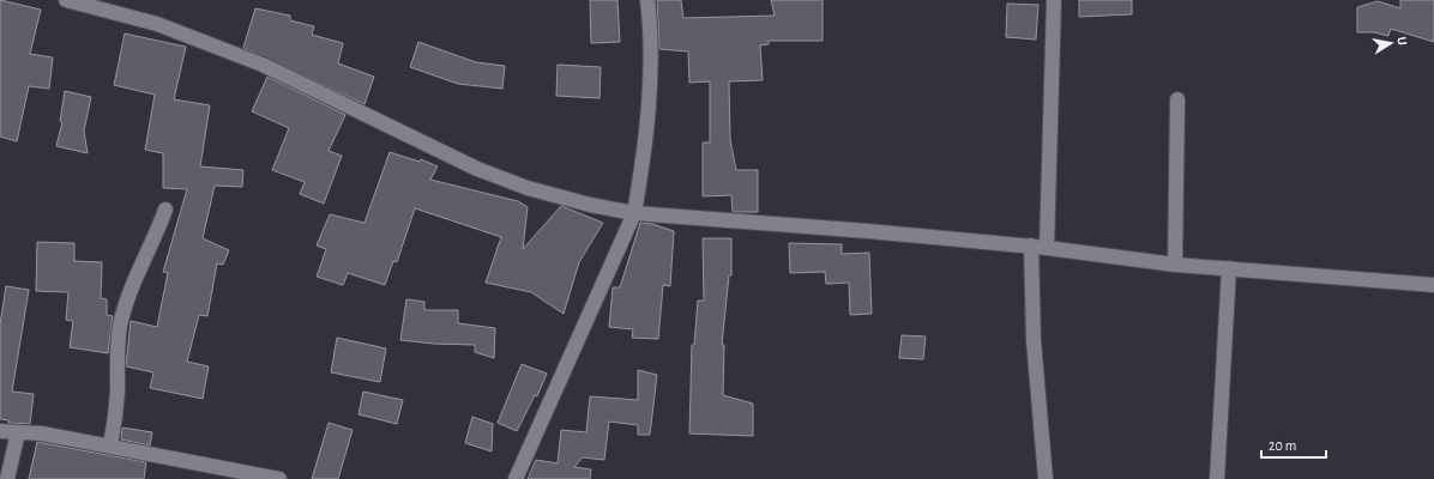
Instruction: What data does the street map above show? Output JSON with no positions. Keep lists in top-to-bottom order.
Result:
{
  "scale_bar": "20 m",
  "north": "right"
}
